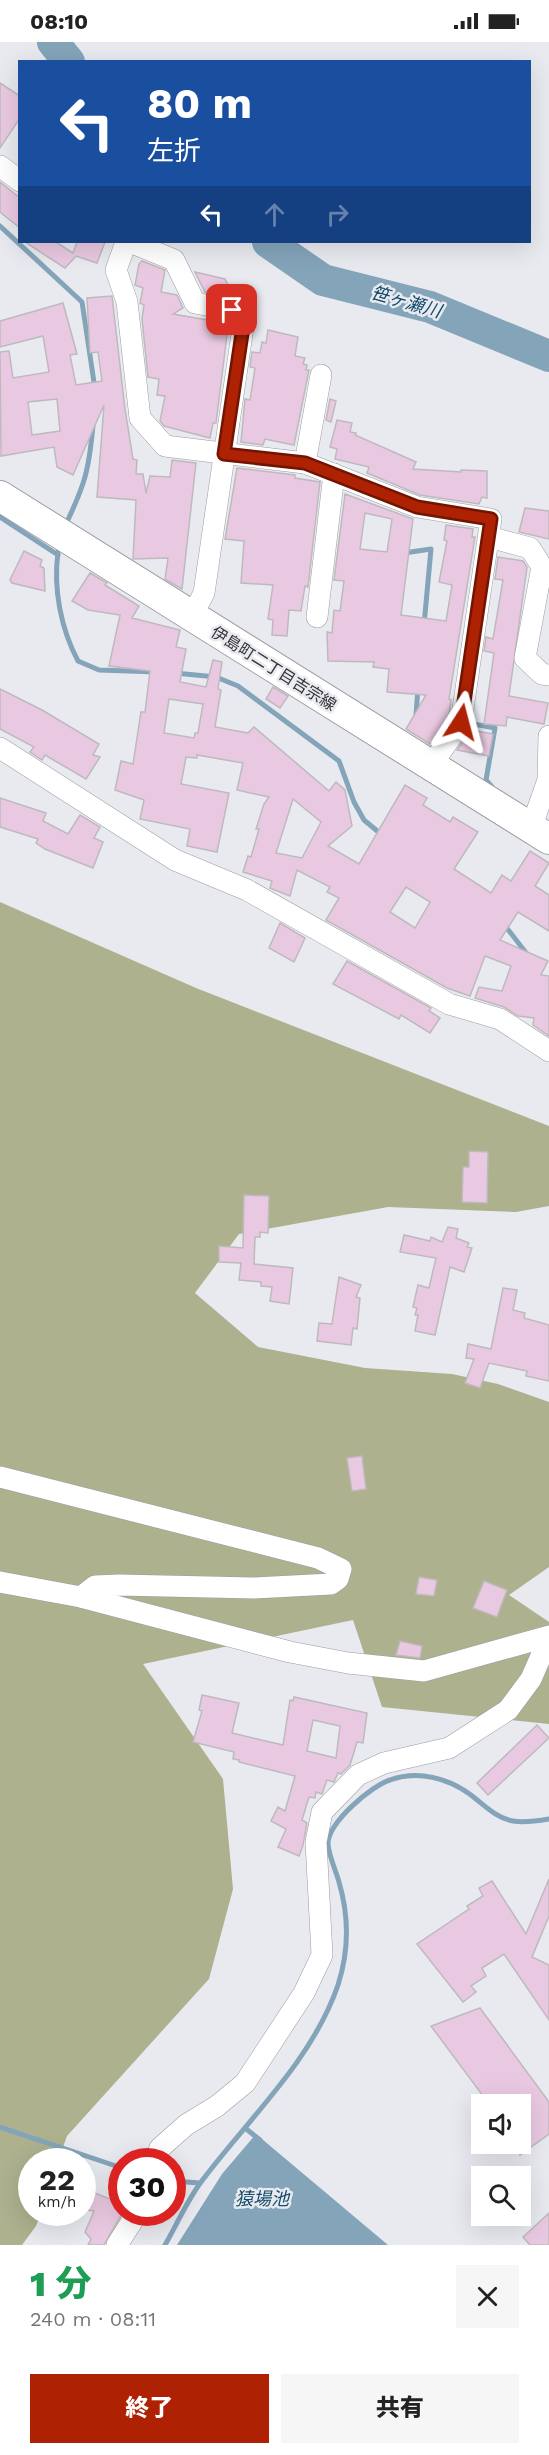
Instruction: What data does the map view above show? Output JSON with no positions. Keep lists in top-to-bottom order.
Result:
{
  "streets": {
    "street": ["伊島町二丁目吉宗線"]
  },
  "water": ["笹ヶ瀬川", "猿場池"],
  "page": {
    "status": "08:10",
    "turn": ["80 m", "左折"],
    "speed": "22 km/h",
    "limit": "30",
    "heading": ["1 分", "240 m · 08:11"],
    "buttons": ["終了", "共有"]
  }
}
